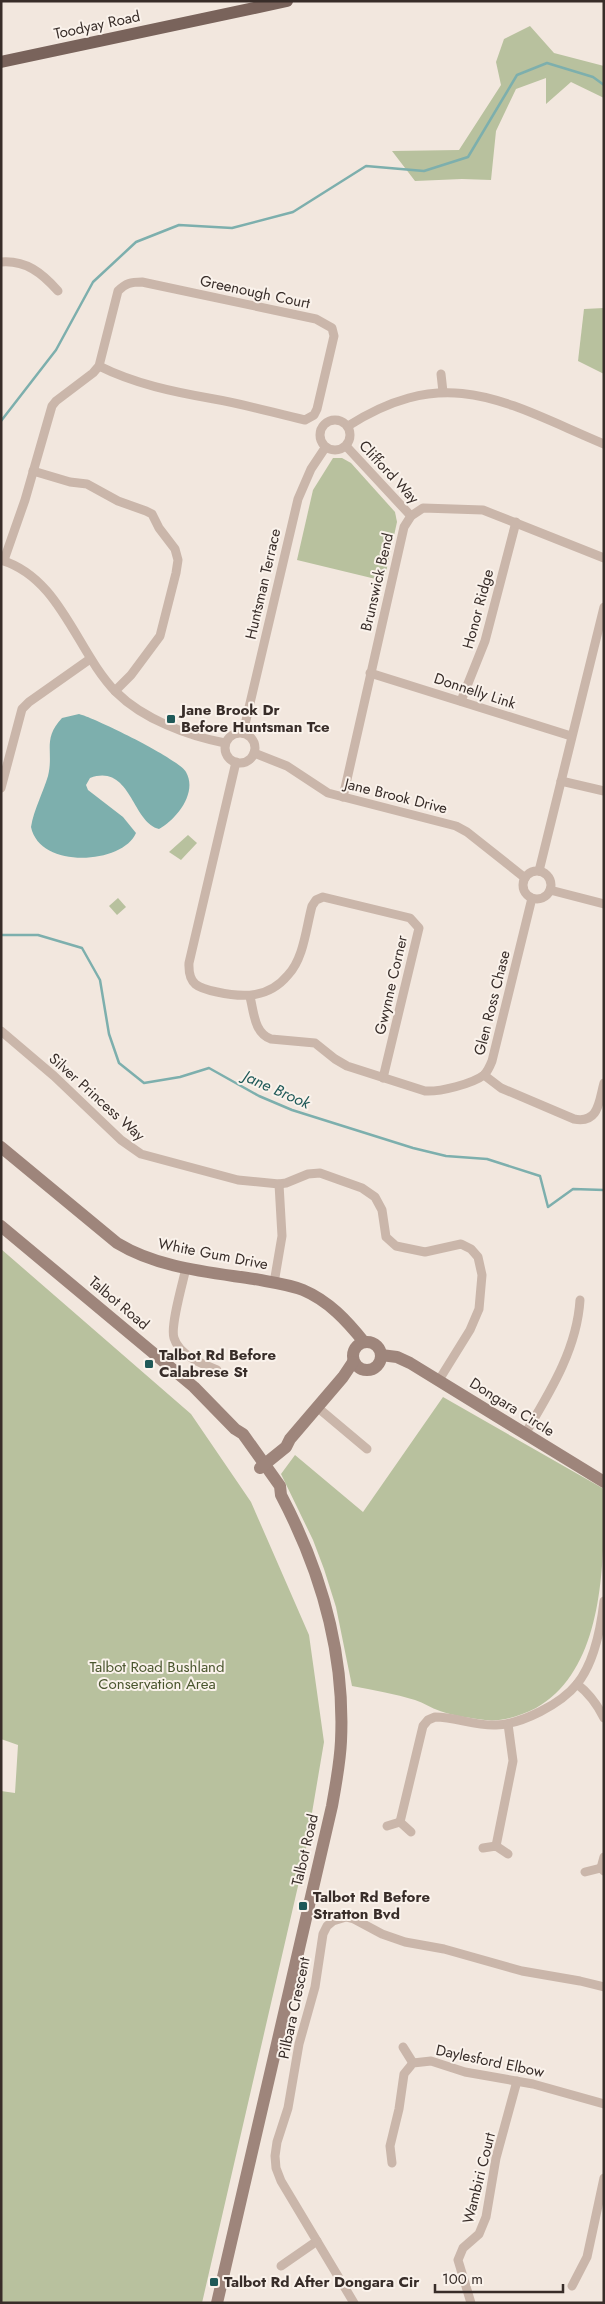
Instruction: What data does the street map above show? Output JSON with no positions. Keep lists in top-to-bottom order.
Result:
{
  "streets": {
    "main road": [
      "Toodyay Road",
      "White Gum Drive",
      "Talbot Road",
      "Dongara Circle"
    ],
    "street": [
      "Greenough Court",
      "Clifford Way",
      "Brunswick Bend",
      "Huntsman Terrace",
      "Honor Ridge",
      "Donnelly Link",
      "Jane Brook Drive",
      "Gwynne Corner",
      "Glen Ross Chase",
      "Silver Princess Way",
      "Pilbara Crescent",
      "Daylesford Elbow",
      "Wambiri Court"
    ]
  },
  "crossings": [
    ["Clifford Way", "Brunswick Bend"],
    ["Clifford Way", "Huntsman Terrace"],
    ["Brunswick Bend", "Donnelly Link"],
    ["Brunswick Bend", "Jane Brook Drive"],
    ["Huntsman Terrace", "Jane Brook Drive"],
    ["Huntsman Terrace", "Gwynne Corner"],
    ["Honor Ridge", "Donnelly Link"],
    ["Jane Brook Drive", "Gwynne Corner"],
    ["Jane Brook Drive", "Glen Ross Chase"],
    ["Gwynne Corner", "Glen Ross Chase"],
    ["Silver Princess Way", "Dongara Circle"],
    ["White Gum Drive", "Dongara Circle"],
    ["Daylesford Elbow", "Wambiri Court"]
  ],
  "water": ["Jane Brook"],
  "parks": ["Talbot Road Bushland Conservation Area"],
  "places": {
    "transit": [
      "Jane Brook Dr Before Huntsman Tce",
      "Talbot Rd Before Calabrese St",
      "Talbot Rd Before Stratton Bvd",
      "Talbot Rd After Dongara Cir"
    ]
  },
  "scale_bar": "100 m"
}
